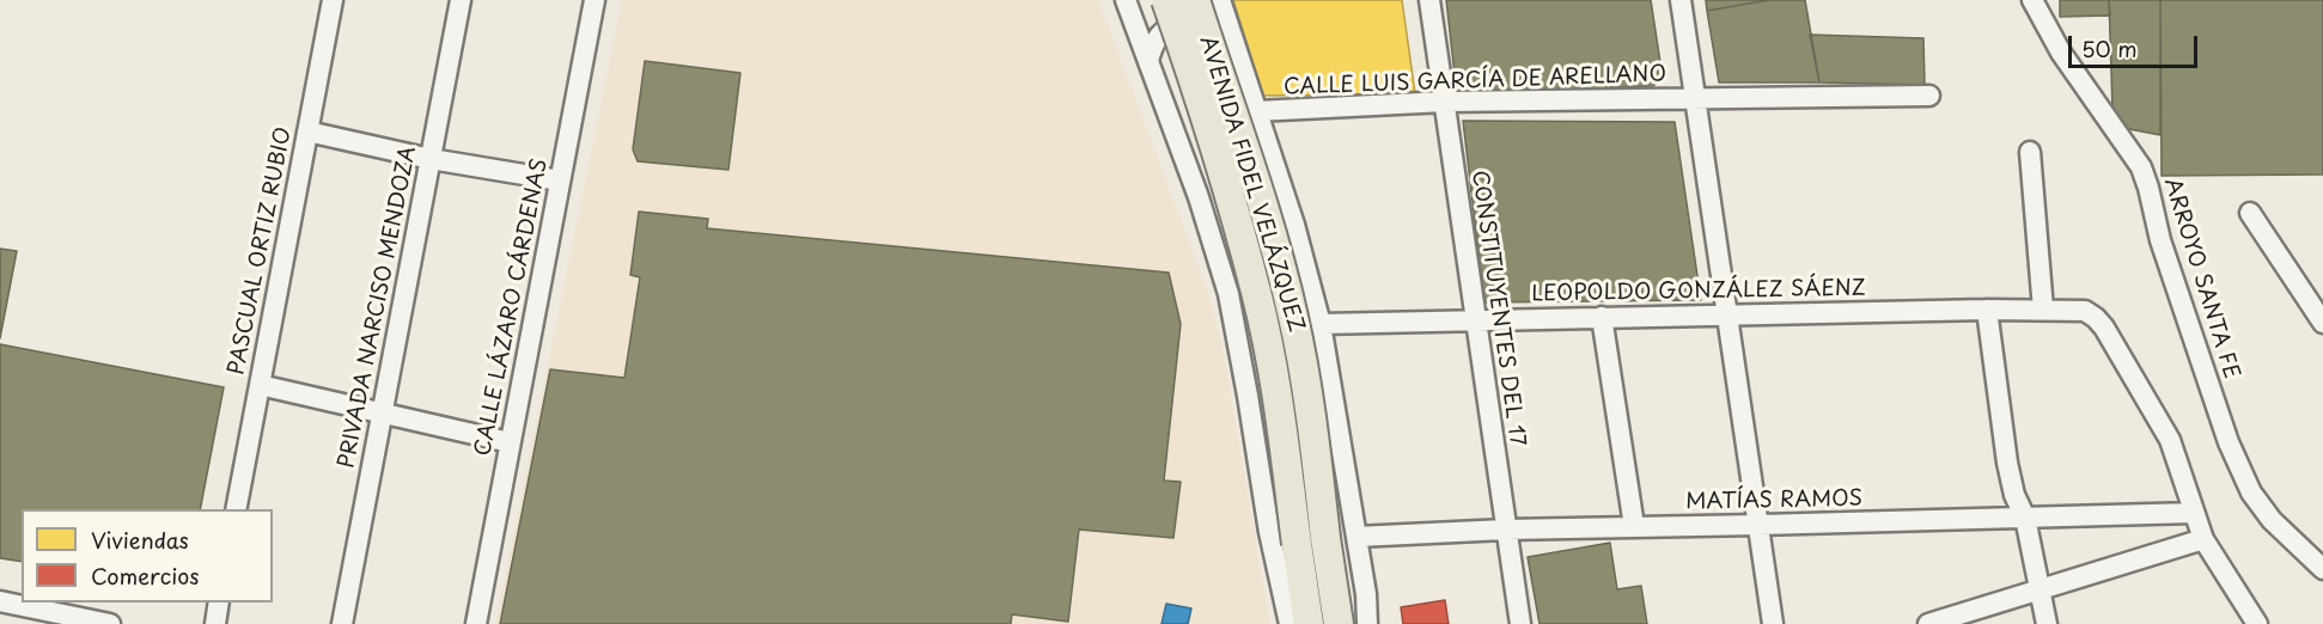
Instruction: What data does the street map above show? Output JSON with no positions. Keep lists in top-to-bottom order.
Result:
{
  "streets": {
    "highway": ["AVENIDA FIDEL VELÁZQUEZ"],
    "street": [
      "CALLE LUIS GARCÍA DE ARELLANO",
      "PASCUAL ORTIZ RUBIO",
      "ARROYO SANTA FE",
      "LEOPOLDO GONZÁLEZ SÁENZ",
      "PRIVADA NARCISO MENDOZA",
      "CALLE LÁZARO CÁRDENAS",
      "CONSTITUYENTES DEL 17",
      "MATÍAS RAMOS"
    ]
  },
  "crossings": [
    ["CALLE LUIS GARCÍA DE ARELLANO", "CONSTITUYENTES DEL 17"],
    ["LEOPOLDO GONZÁLEZ SÁENZ", "CONSTITUYENTES DEL 17"],
    ["LEOPOLDO GONZÁLEZ SÁENZ", "MATÍAS RAMOS"],
    ["CONSTITUYENTES DEL 17", "MATÍAS RAMOS"]
  ],
  "legend": ["Viviendas", "Comercios"],
  "scale_bar": "50 m"
}
